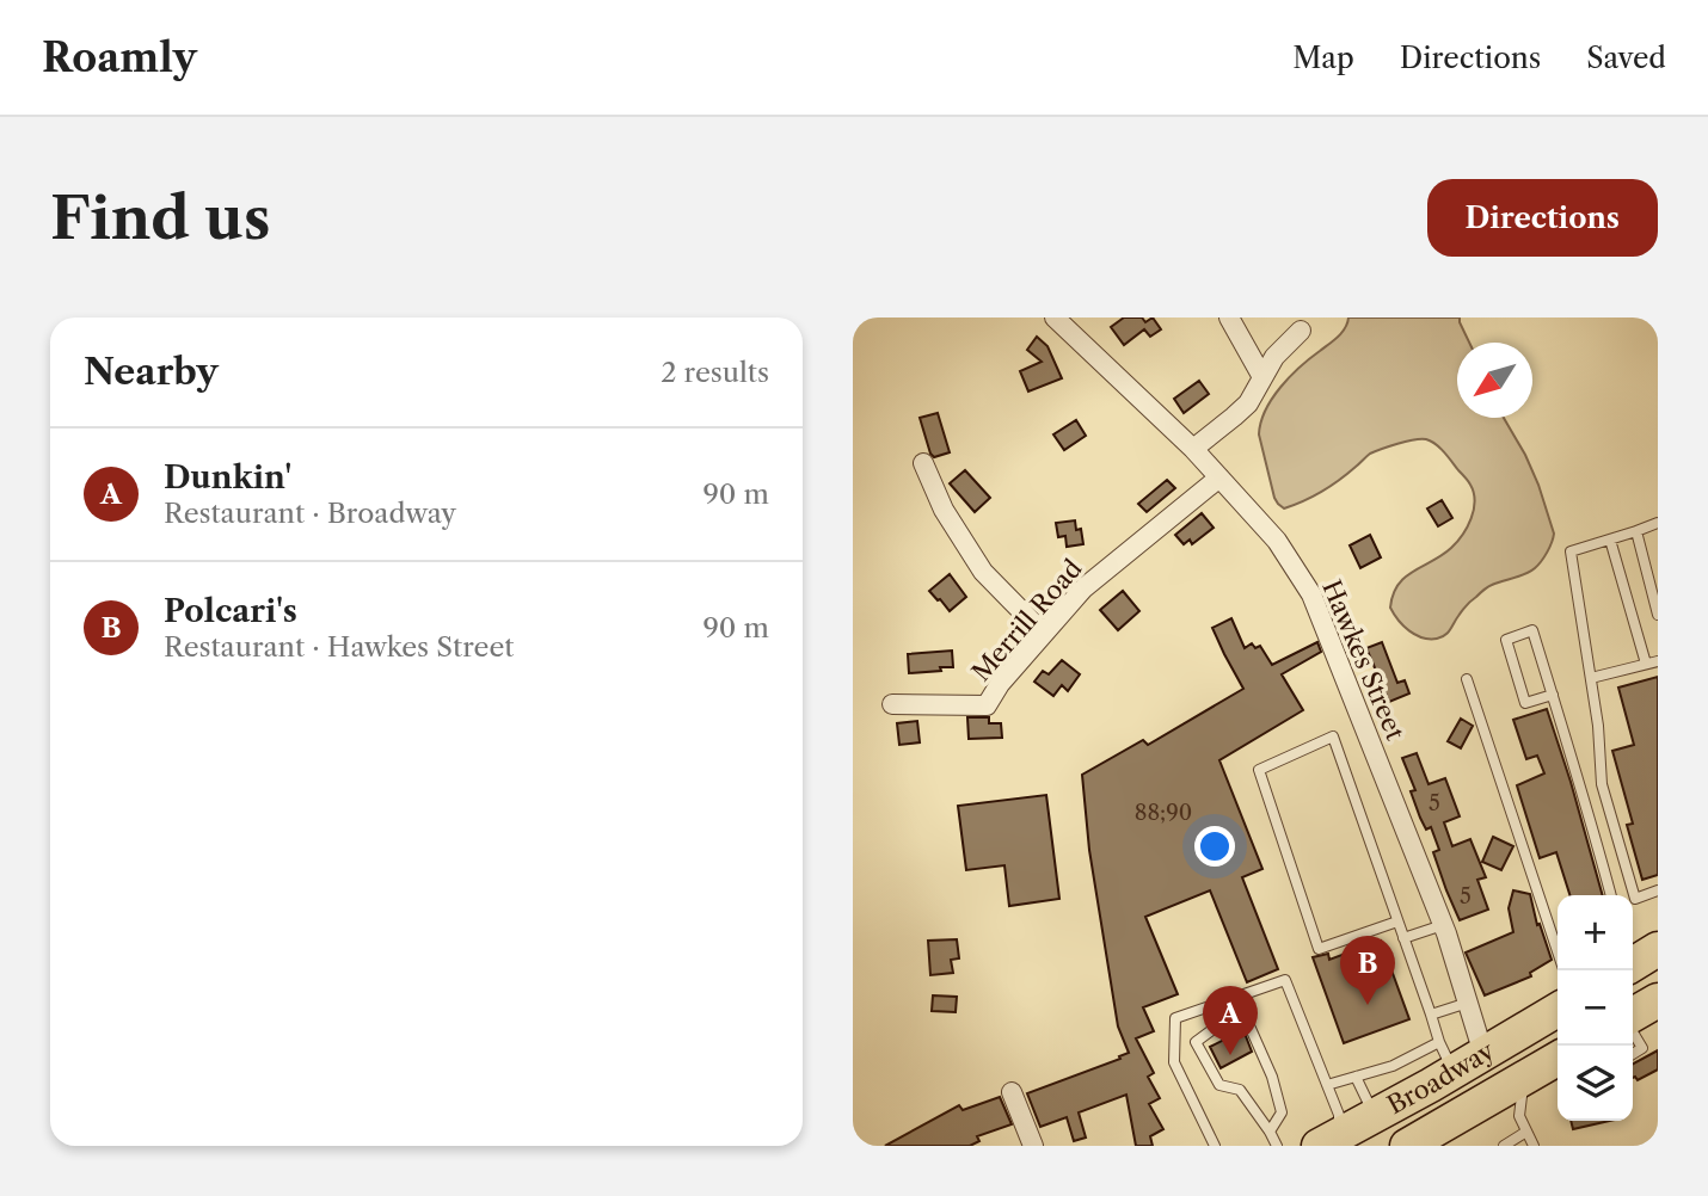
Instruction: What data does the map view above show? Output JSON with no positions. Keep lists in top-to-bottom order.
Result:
{
  "streets": {
    "highway": ["Broadway"],
    "street": ["Merrill Road", "Hawkes Street"]
  },
  "crossings": [
    ["Merrill Road", "Hawkes Street"],
    ["Hawkes Street", "Broadway"]
  ],
  "house_numbers": ["5", "88;90", "5"],
  "north": "bottom left",
  "page": {
    "header": "Roamly",
    "nav": ["Map", "Directions", "Saved"],
    "buttons": "Directions",
    "title": "Find us",
    "heading": ["Nearby", "2 results"],
    "list": [
      {
        "mark": "A",
        "name": "Dunkin'",
        "note": "Restaurant · Broadway",
        "value": "90 m"
      },
      {
        "mark": "B",
        "name": "Polcari's",
        "note": "Restaurant · Hawkes Street",
        "value": "90 m"
      }
    ],
    "map_buttons": ["+", "−"],
    "pins": ["B", "A"]
  }
}
